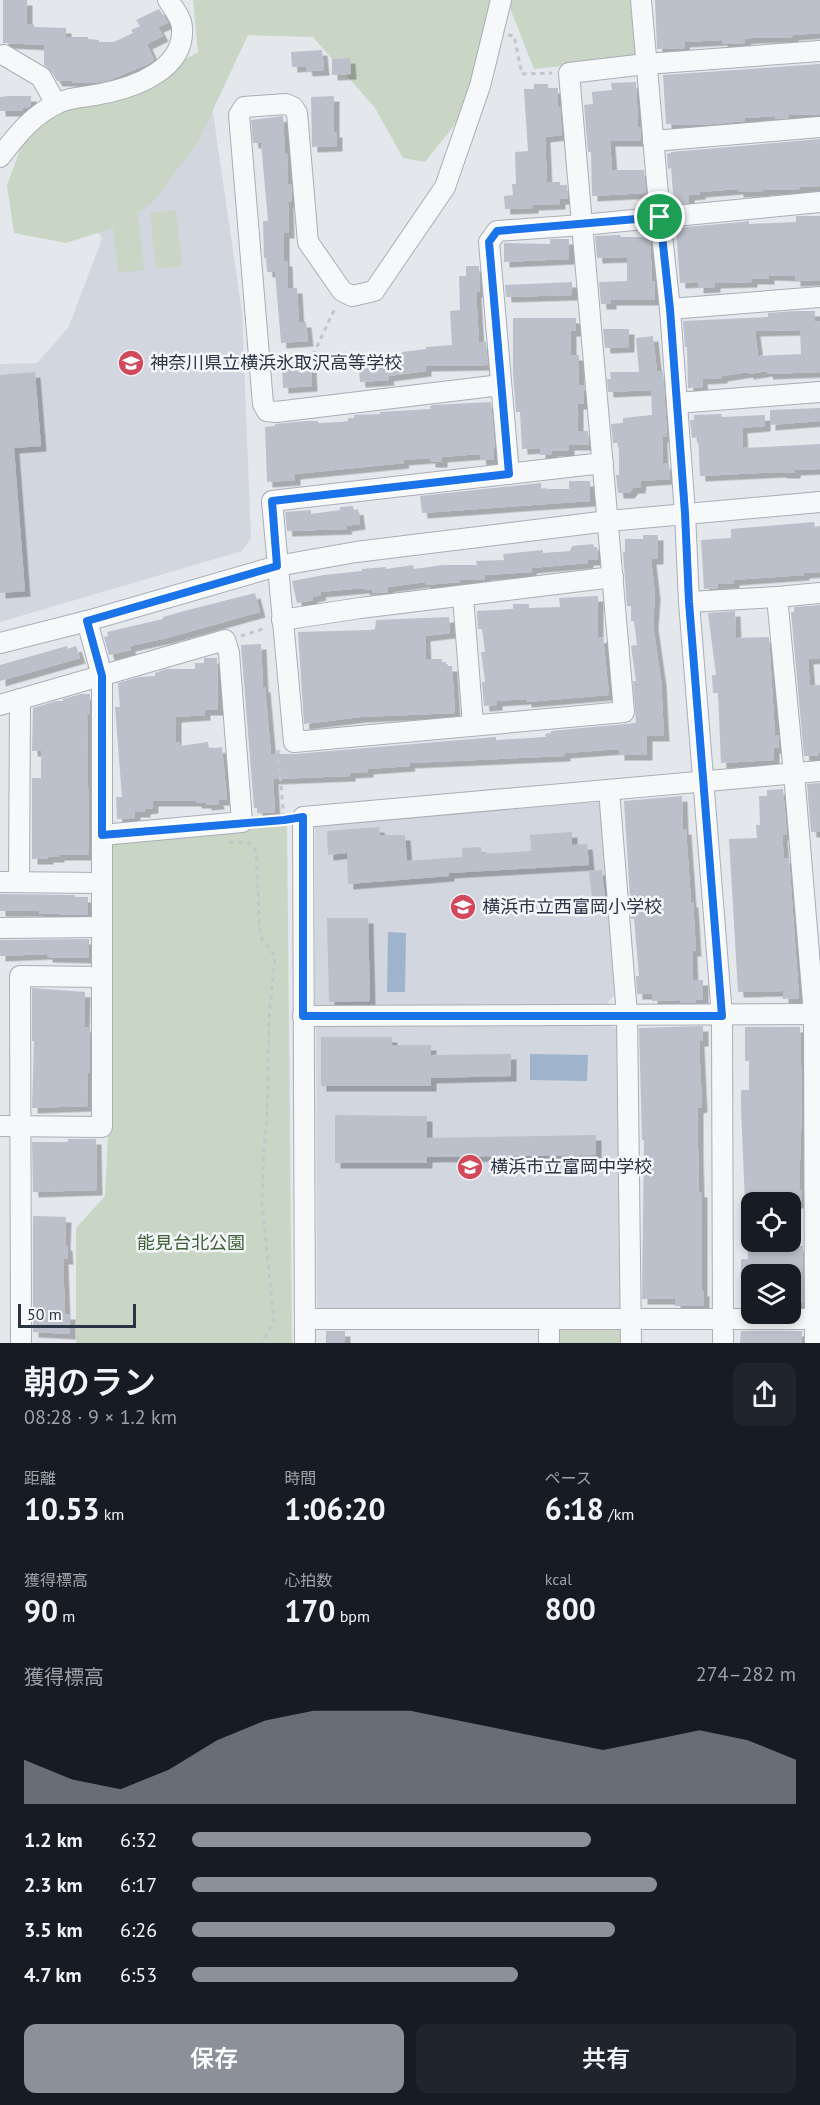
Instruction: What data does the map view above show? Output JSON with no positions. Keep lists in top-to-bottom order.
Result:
{
  "parks": ["能見台北公園"],
  "places": {
    "school or university": ["神奈川県立横浜氷取沢高等学校", "横浜市立西富岡小学校", "横浜市立富岡中学校"]
  },
  "scale_bar": "50 m",
  "page": {
    "scale": "50 m",
    "heading": ["朝のラン", "08:28 · 9 × 1.2 km"],
    "stats": [
      ["距離", "10.53 km"],
      ["時間", "1:06:20"],
      ["ペース", "6:18 /km"],
      ["獲得標高", "90 m"],
      ["心拍数", "170 bpm"],
      ["kcal", "800"]
    ],
    "chart": ["獲得標高", "274–282 m"],
    "list": [
      {
        "name": "1.2 km",
        "note": "6:32"
      },
      {
        "name": "2.3 km",
        "note": "6:17"
      },
      {
        "name": "3.5 km",
        "note": "6:26"
      },
      {
        "name": "4.7 km",
        "note": "6:53"
      }
    ],
    "buttons": ["保存", "共有"]
  }
}
